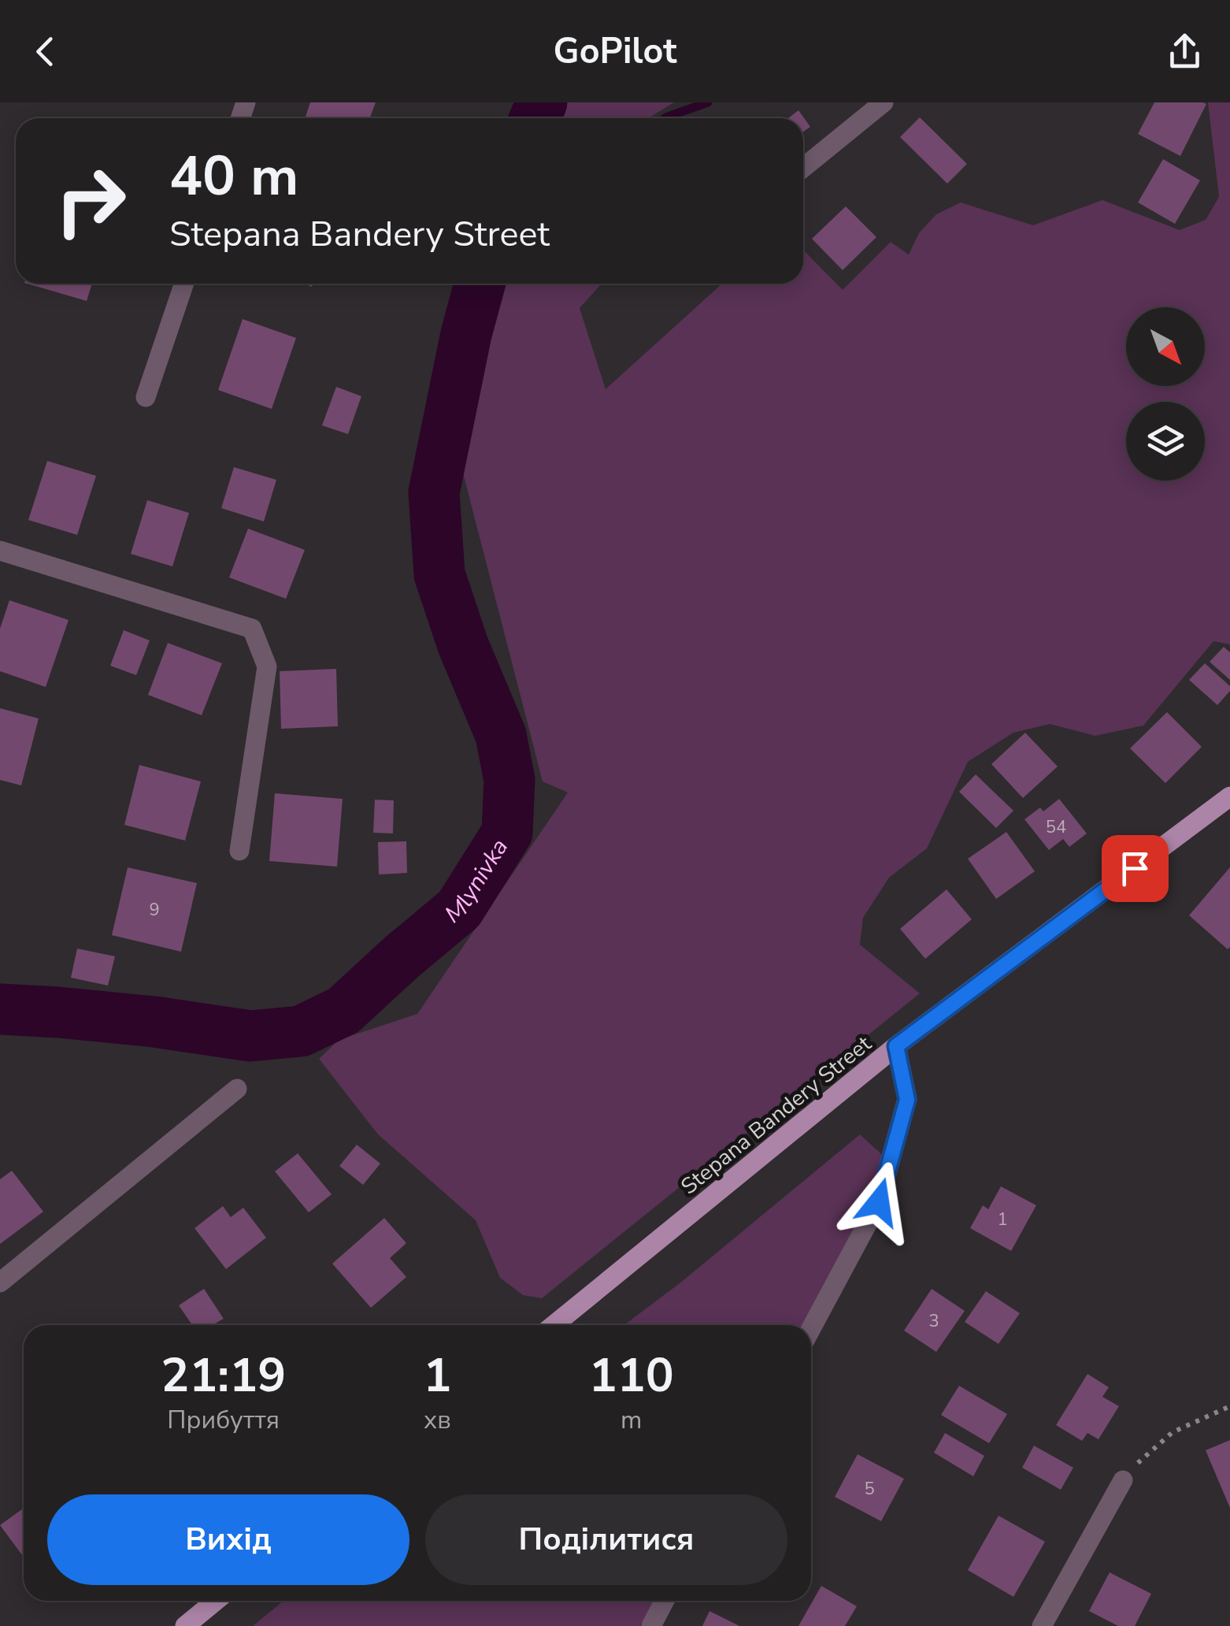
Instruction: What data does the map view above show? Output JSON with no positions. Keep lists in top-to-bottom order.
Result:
{
  "streets": {
    "main road": ["Stepana Bandery Street"]
  },
  "water": ["Mlynivka"],
  "house_numbers": [
    "54",
    "9",
    "1",
    "3",
    "5"
  ],
  "north": "bottom right",
  "page": {
    "header": "GoPilot",
    "turn": ["40 m", "Stepana Bandery Street"],
    "eta": [
      "21:19",
      "Прибуття",
      "1",
      "хв",
      "110",
      "m"
    ],
    "buttons": ["Вихід", "Поділитися"]
  }
}
